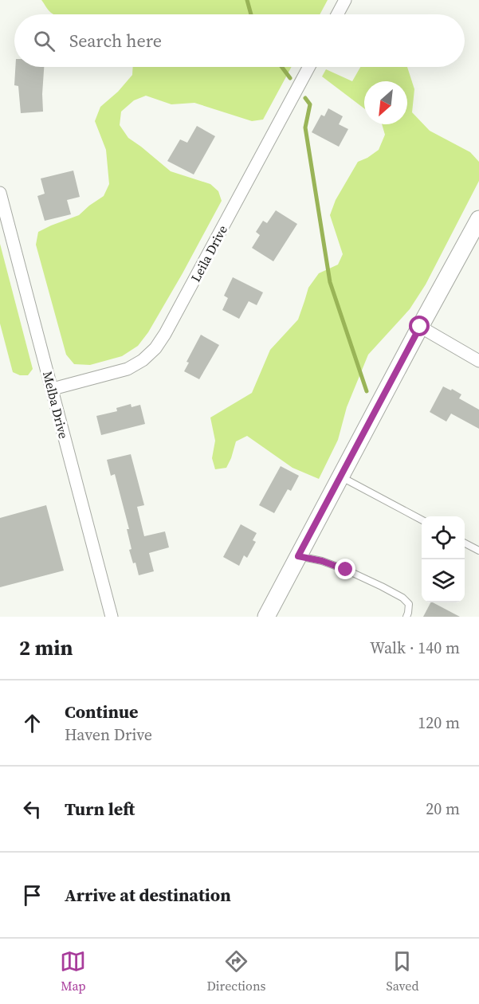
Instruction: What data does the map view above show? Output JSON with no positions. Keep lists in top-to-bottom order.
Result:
{
  "streets": {
    "street": ["Leila Drive", "Melba Drive"]
  },
  "crossings": [
    ["Leila Drive", "Melba Drive"]
  ],
  "north": "bottom left",
  "page": {
    "search": "Search here",
    "heading": ["2 min", "Walk · 140 m"],
    "list": [
      ["Continue", "Haven Drive", "120 m"],
      ["Turn left", "20 m"],
      "Arrive at destination"
    ],
    "nav": ["Map", "Directions", "Saved"]
  }
}
